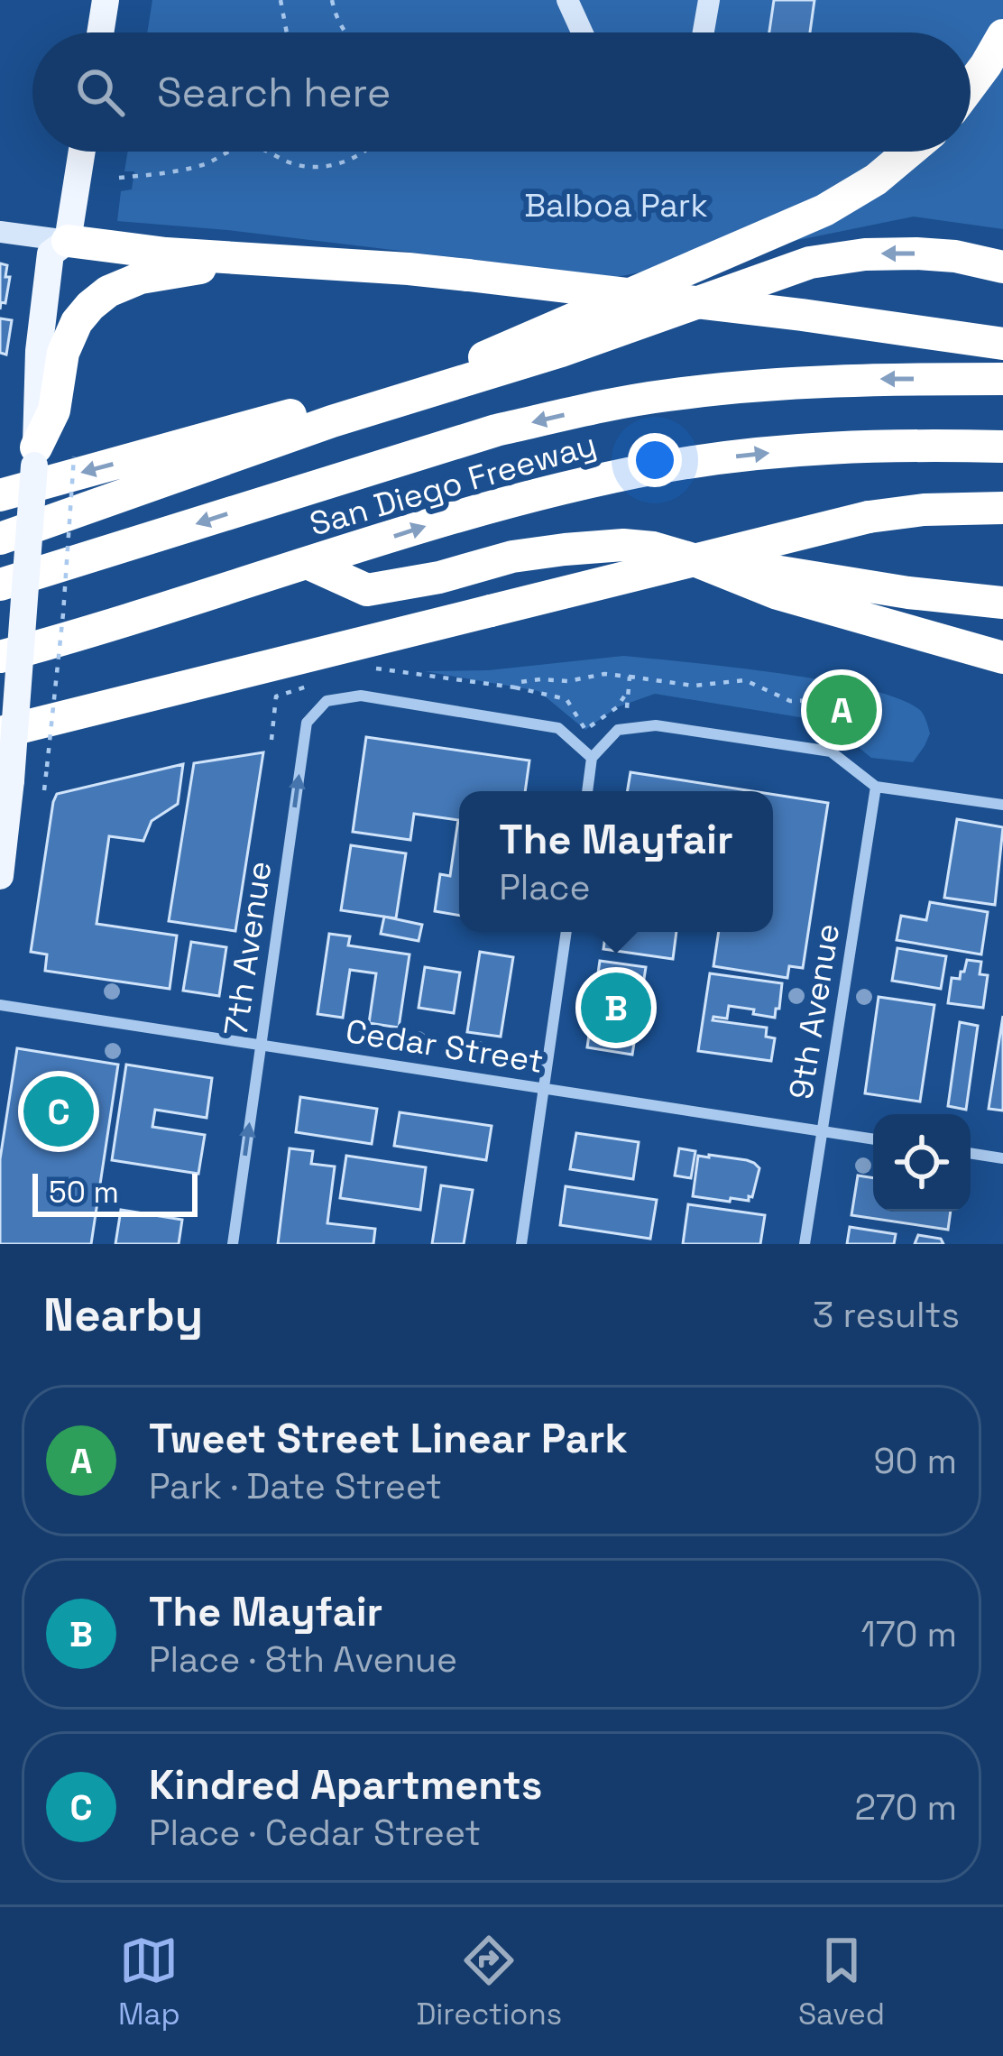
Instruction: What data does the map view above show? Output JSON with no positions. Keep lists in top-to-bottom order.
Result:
{
  "streets": {
    "highway": ["San Diego Freeway"],
    "street": ["7th Avenue", "9th Avenue", "Cedar Street"]
  },
  "crossings": [
    ["7th Avenue", "Cedar Street"],
    ["9th Avenue", "Cedar Street"]
  ],
  "parks": ["Balboa Park"],
  "scale_bar": "50 m",
  "page": {
    "search": "Search here",
    "pins": ["A", "B", "C"],
    "popup": ["The Mayfair", "Place"],
    "scale": "50 m",
    "heading": ["Nearby", "3 results"],
    "list": [
      {
        "mark": "A",
        "name": "Tweet Street Linear Park",
        "note": "Park · Date Street",
        "value": "90 m"
      },
      {
        "mark": "B",
        "name": "The Mayfair",
        "note": "Place · 8th Avenue",
        "value": "170 m"
      },
      {
        "mark": "C",
        "name": "Kindred Apartments",
        "note": "Place · Cedar Street",
        "value": "270 m"
      }
    ],
    "nav": ["Map", "Directions", "Saved"]
  }
}
